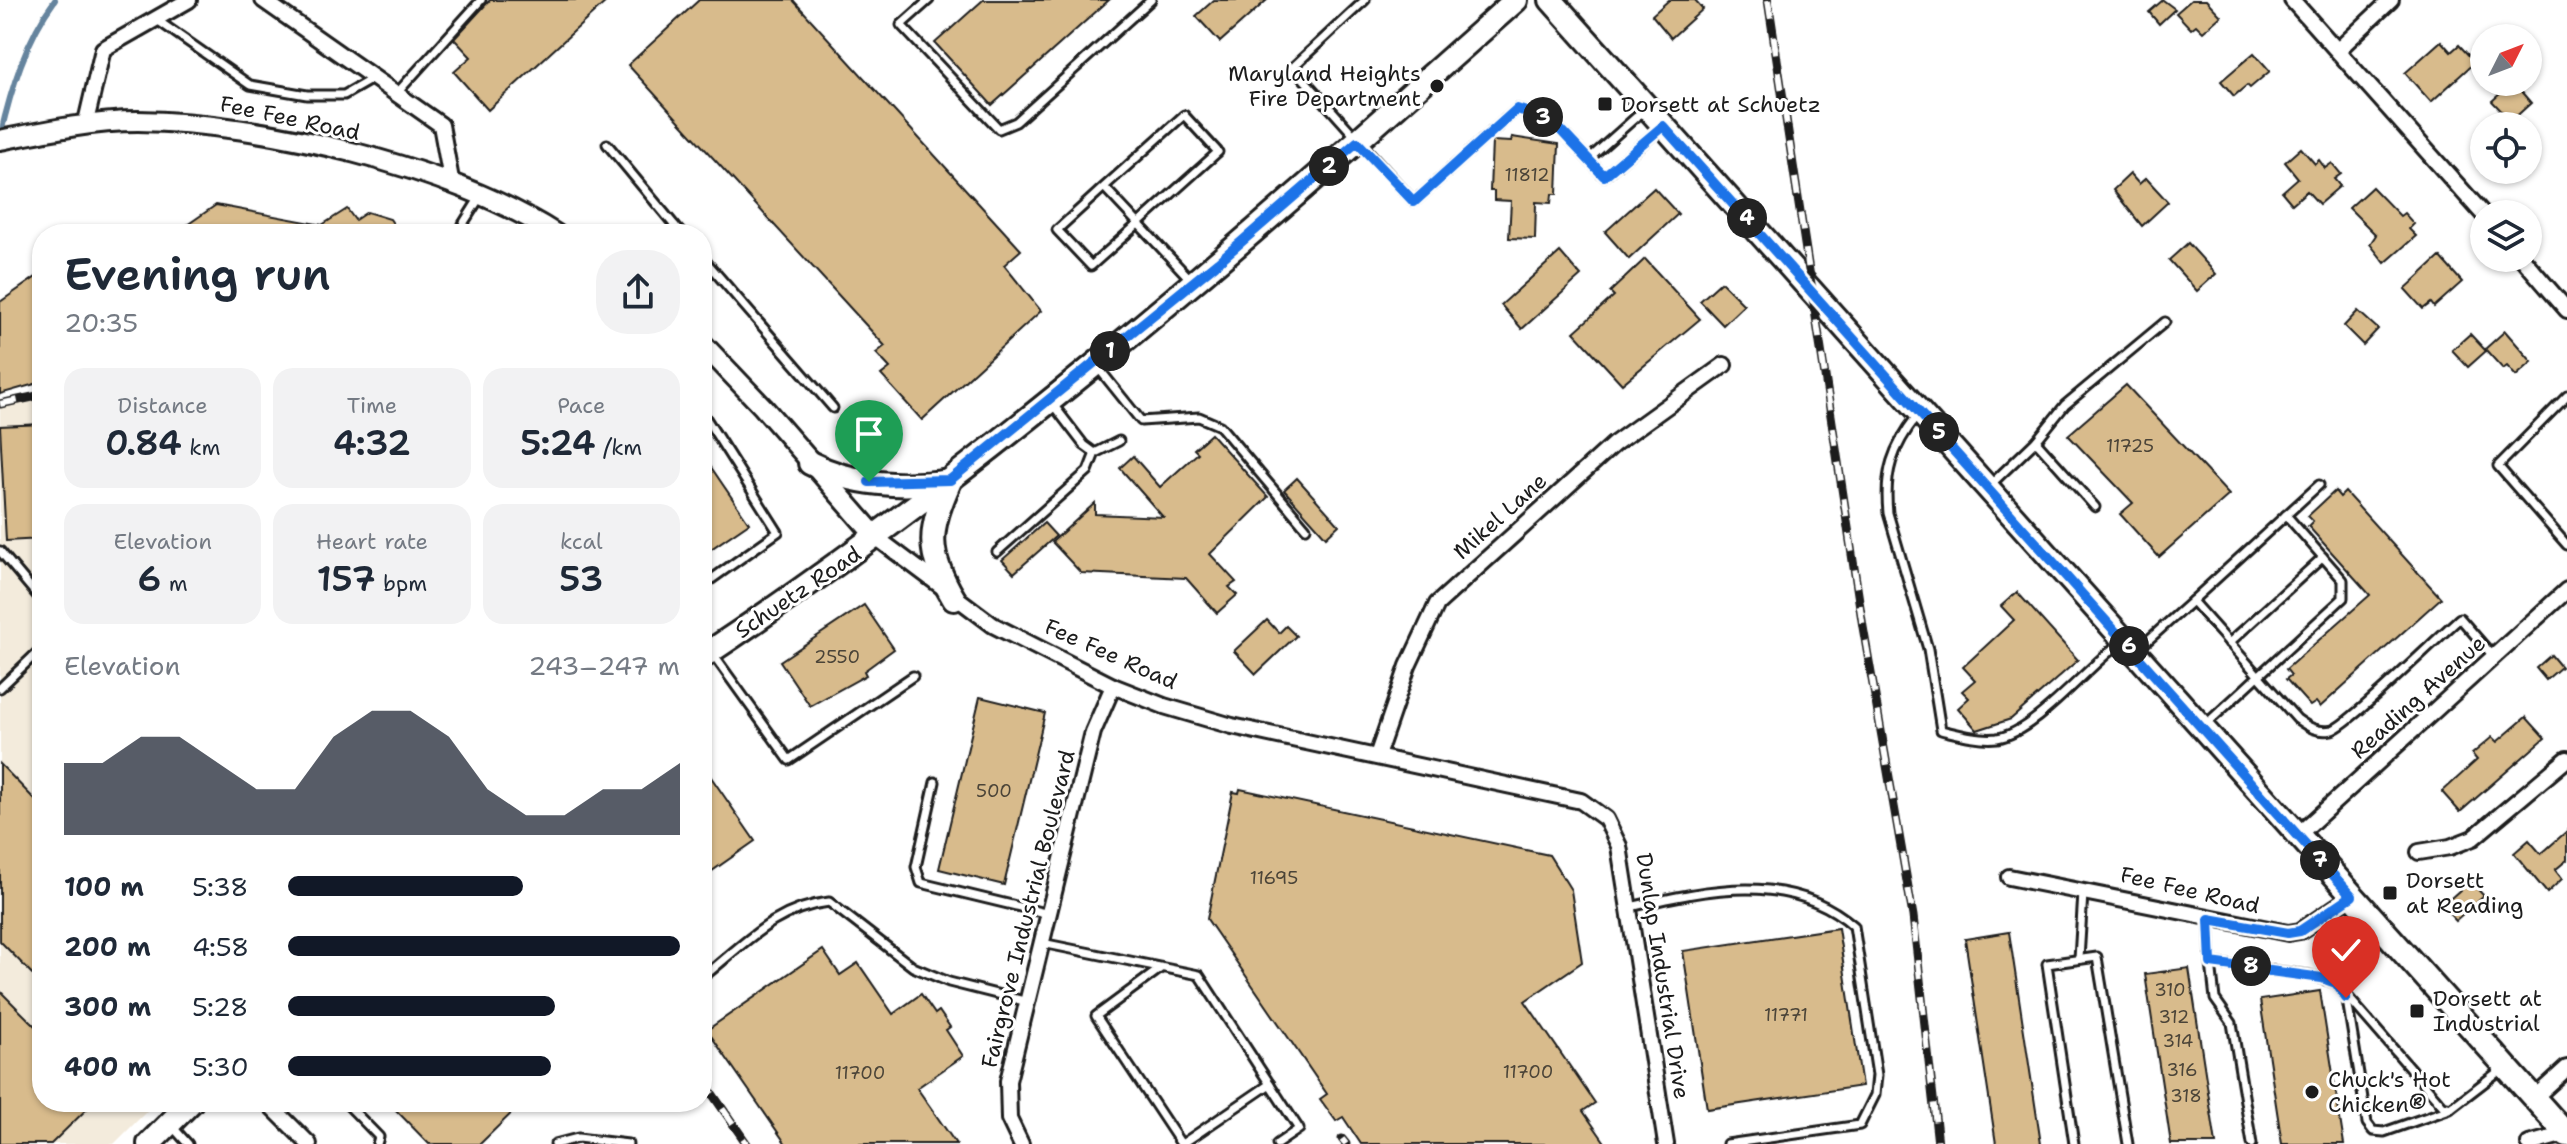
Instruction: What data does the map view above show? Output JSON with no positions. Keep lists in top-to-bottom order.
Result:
{
  "streets": {
    "main road": ["Schuetz Road"],
    "street": [
      "Fee Fee Road",
      "Mikel Lane",
      "Reading Avenue",
      "Fairgrove Industrial Boulevard",
      "Dunlap Industrial Drive"
    ]
  },
  "crossings": [
    ["Fee Fee Road", "Mikel Lane"],
    ["Fee Fee Road", "Schuetz Road"],
    ["Fee Fee Road", "Fairgrove Industrial Boulevard"],
    ["Fee Fee Road", "Dunlap Industrial Drive"]
  ],
  "places": {
    "other": ["Maryland Heights Fire Department", "Chuck's Hot Chicken®"],
    "transit": ["Dorsett at Schuetz", "Dorsett at Reading", "Dorsett at Industrial"]
  },
  "house_numbers": [
    "11812",
    "11725",
    "2550",
    "500",
    "11695",
    "310",
    "11771",
    "312",
    "314",
    "316",
    "11700",
    "11700",
    "318"
  ],
  "north": "top right",
  "page": {
    "pins": [
      "3",
      "2",
      "4",
      "1",
      "5",
      "6",
      "7",
      "8"
    ],
    "heading": ["Evening run", "20:35"],
    "stats": [
      ["Distance", "0.84 km"],
      ["Time", "4:32"],
      ["Pace", "5:24 /km"],
      ["Elevation", "6 m"],
      ["Heart rate", "157 bpm"],
      ["kcal", "53"]
    ],
    "chart": ["Elevation", "243–247 m"],
    "list": [
      {
        "name": "100 m",
        "note": "5:38"
      },
      {
        "name": "200 m",
        "note": "4:58"
      },
      {
        "name": "300 m",
        "note": "5:28"
      },
      {
        "name": "400 m",
        "note": "5:30"
      }
    ]
  }
}
